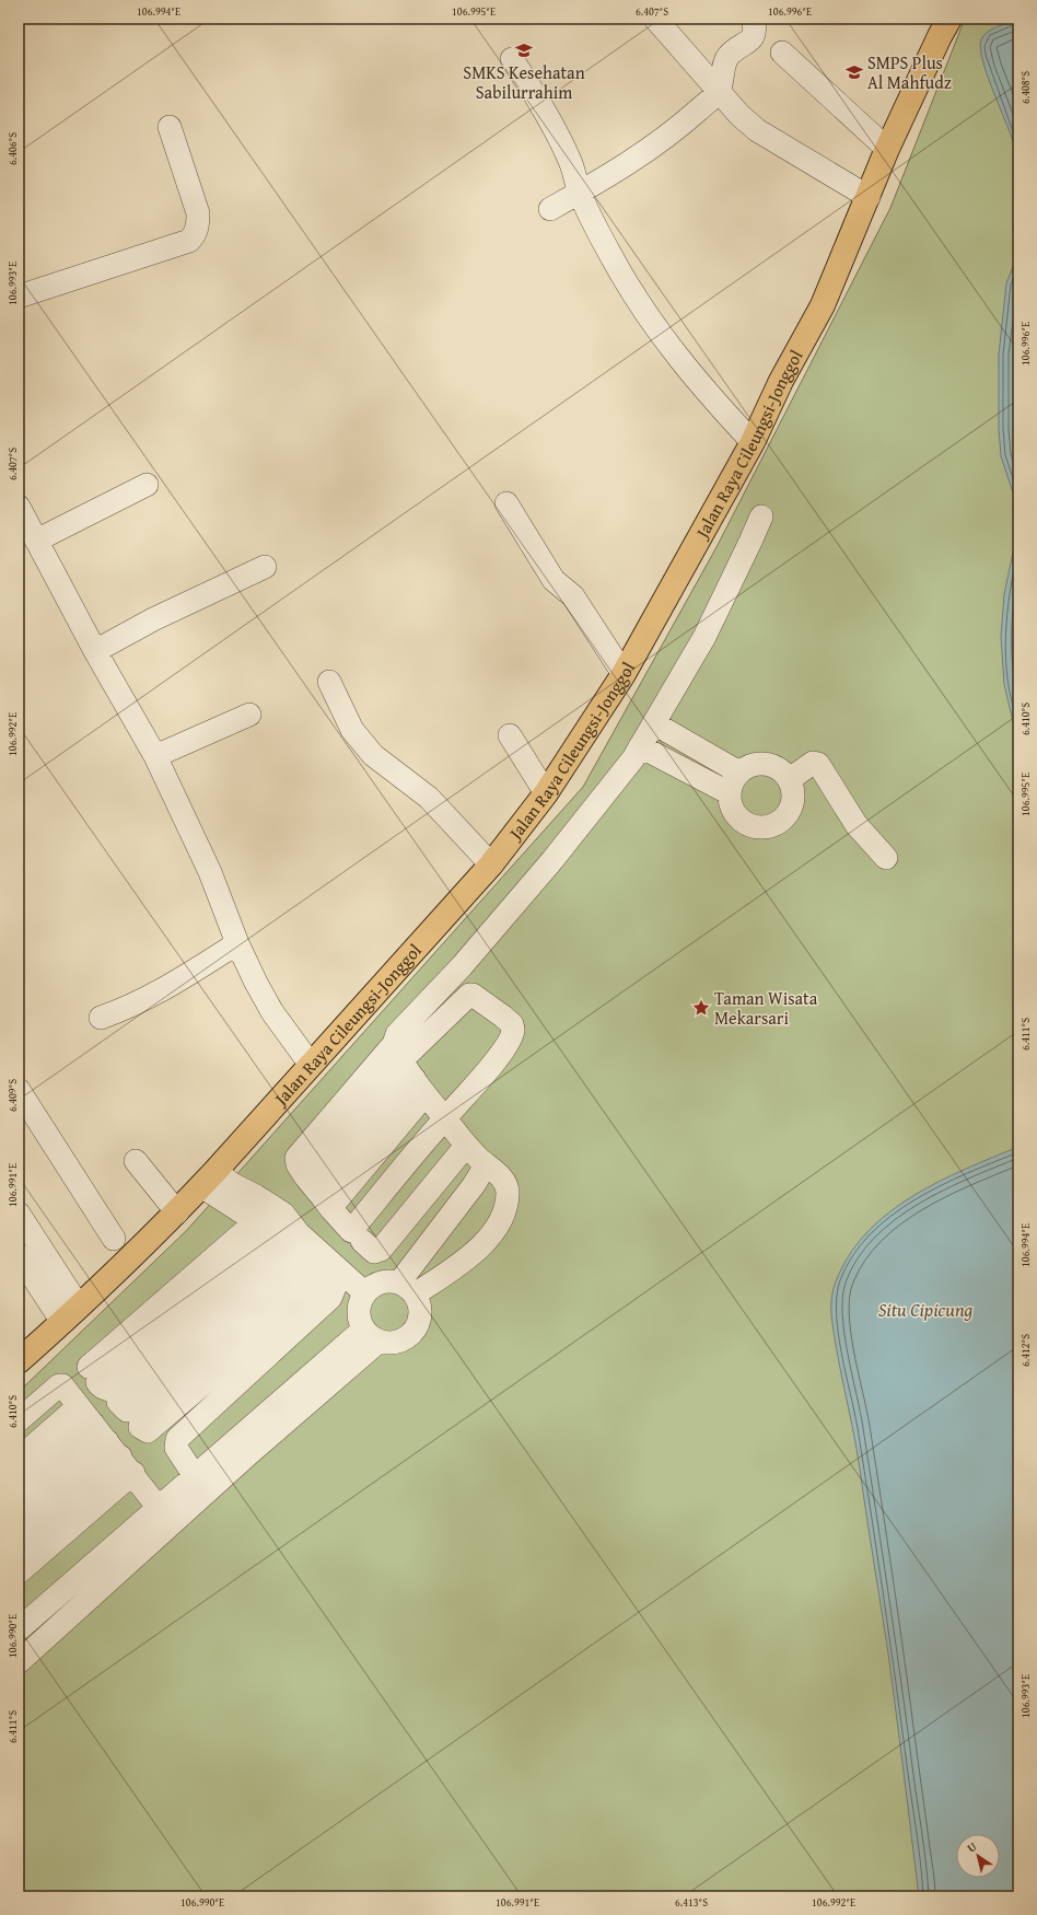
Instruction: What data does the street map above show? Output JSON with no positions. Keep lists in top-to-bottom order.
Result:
{
  "streets": {
    "main road": ["Jalan Raya Cileungsi-Jonggol"]
  },
  "water": ["Situ Cipicung"],
  "places": {
    "school or university": ["SMKS Kesehatan Sabilurrahim", "SMPS Plus Al Mahfudz"],
    "place": ["Taman Wisata Mekarsari"]
  },
  "north": "top left",
  "coordinates": [
    "106.994°E",
    "106.995°E",
    "6.407°S",
    "106.996°E",
    "6.408°S",
    "6.406°S",
    "106.993°E",
    "6.410°S",
    "106.992°E",
    "6.411°S",
    "6.409°S",
    "106.991°E",
    "6.412°S",
    "106.990°E",
    "6.413°S"
  ]
}
